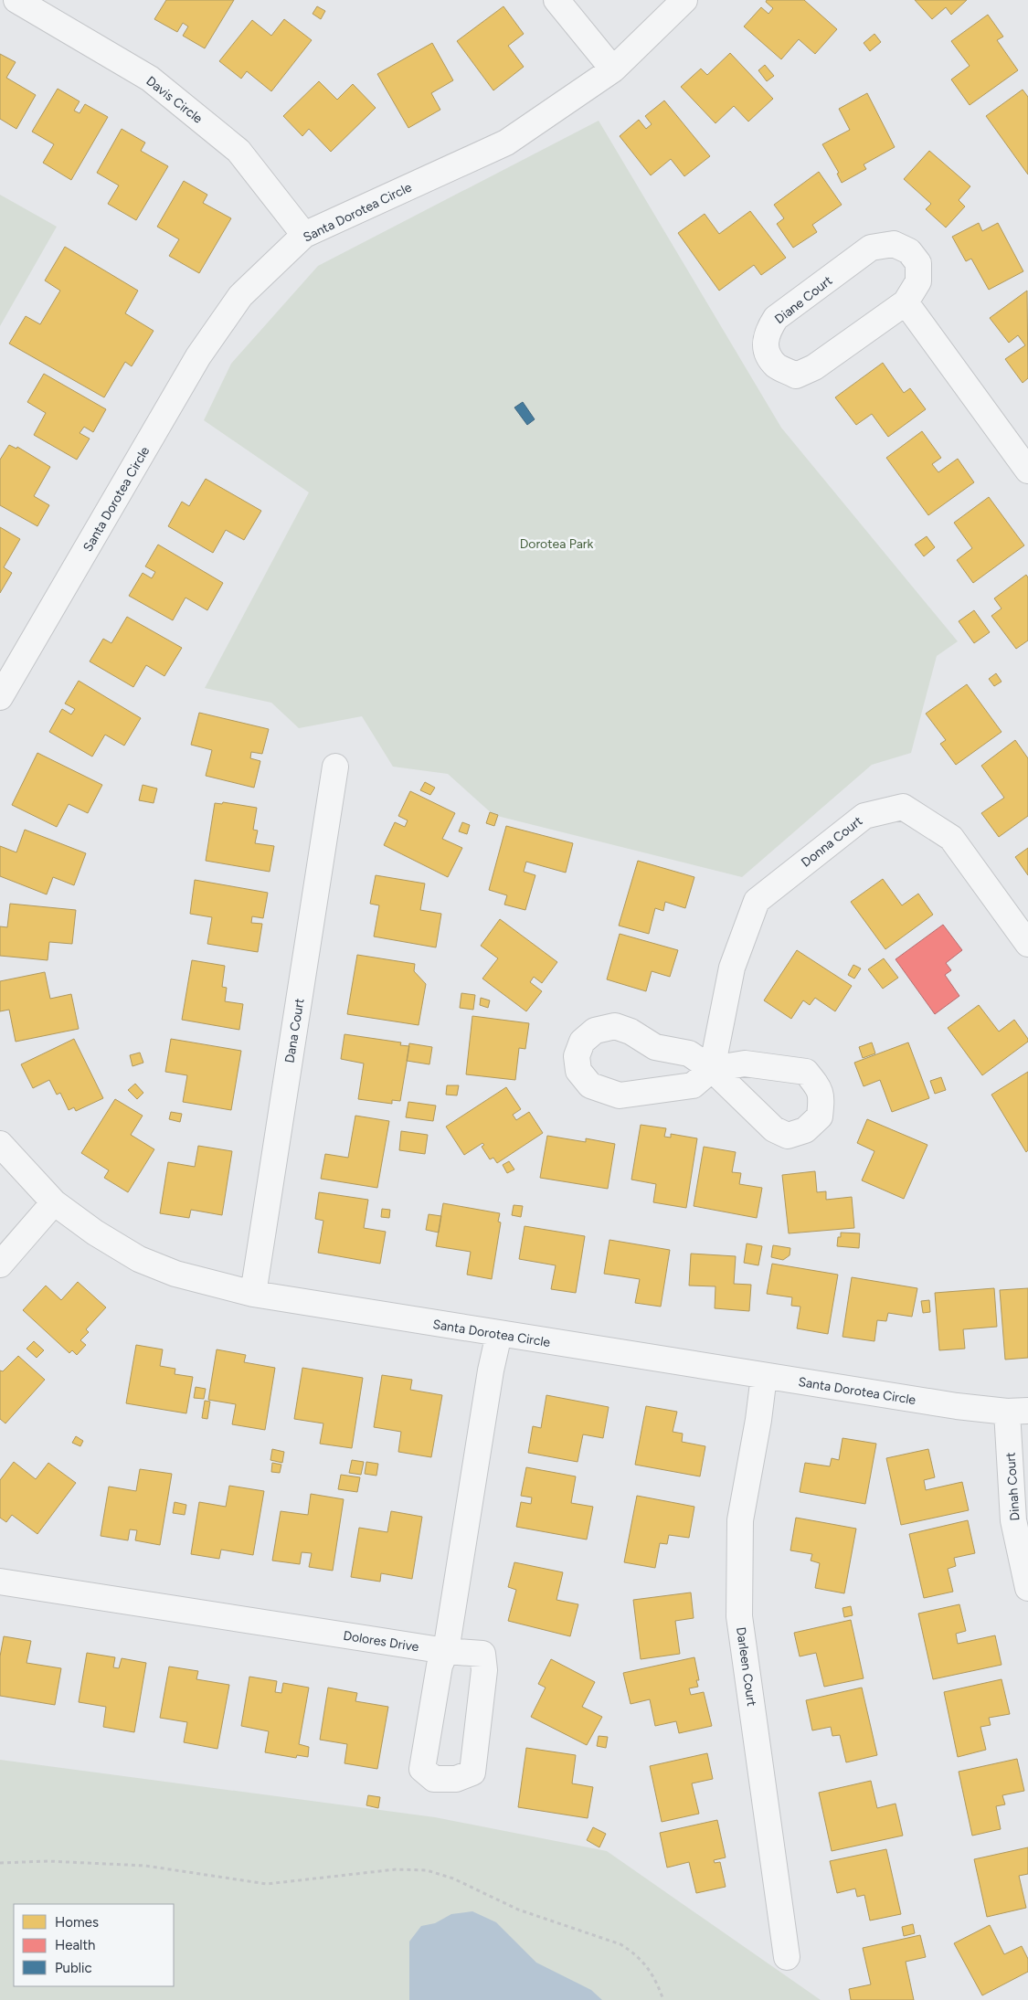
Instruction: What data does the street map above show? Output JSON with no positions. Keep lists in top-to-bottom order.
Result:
{
  "streets": {
    "street": [
      "Davis Circle",
      "Santa Dorotea Circle",
      "Diane Court",
      "Donna Court",
      "Dana Court",
      "Dinah Court",
      "Dolores Drive",
      "Darleen Court"
    ]
  },
  "crossings": [
    ["Davis Circle", "Santa Dorotea Circle"],
    ["Santa Dorotea Circle", "Dana Court"],
    ["Santa Dorotea Circle", "Dinah Court"],
    ["Santa Dorotea Circle", "Darleen Court"]
  ],
  "parks": ["Dorotea Park"],
  "legend": ["Homes", "Health", "Public"]
}
